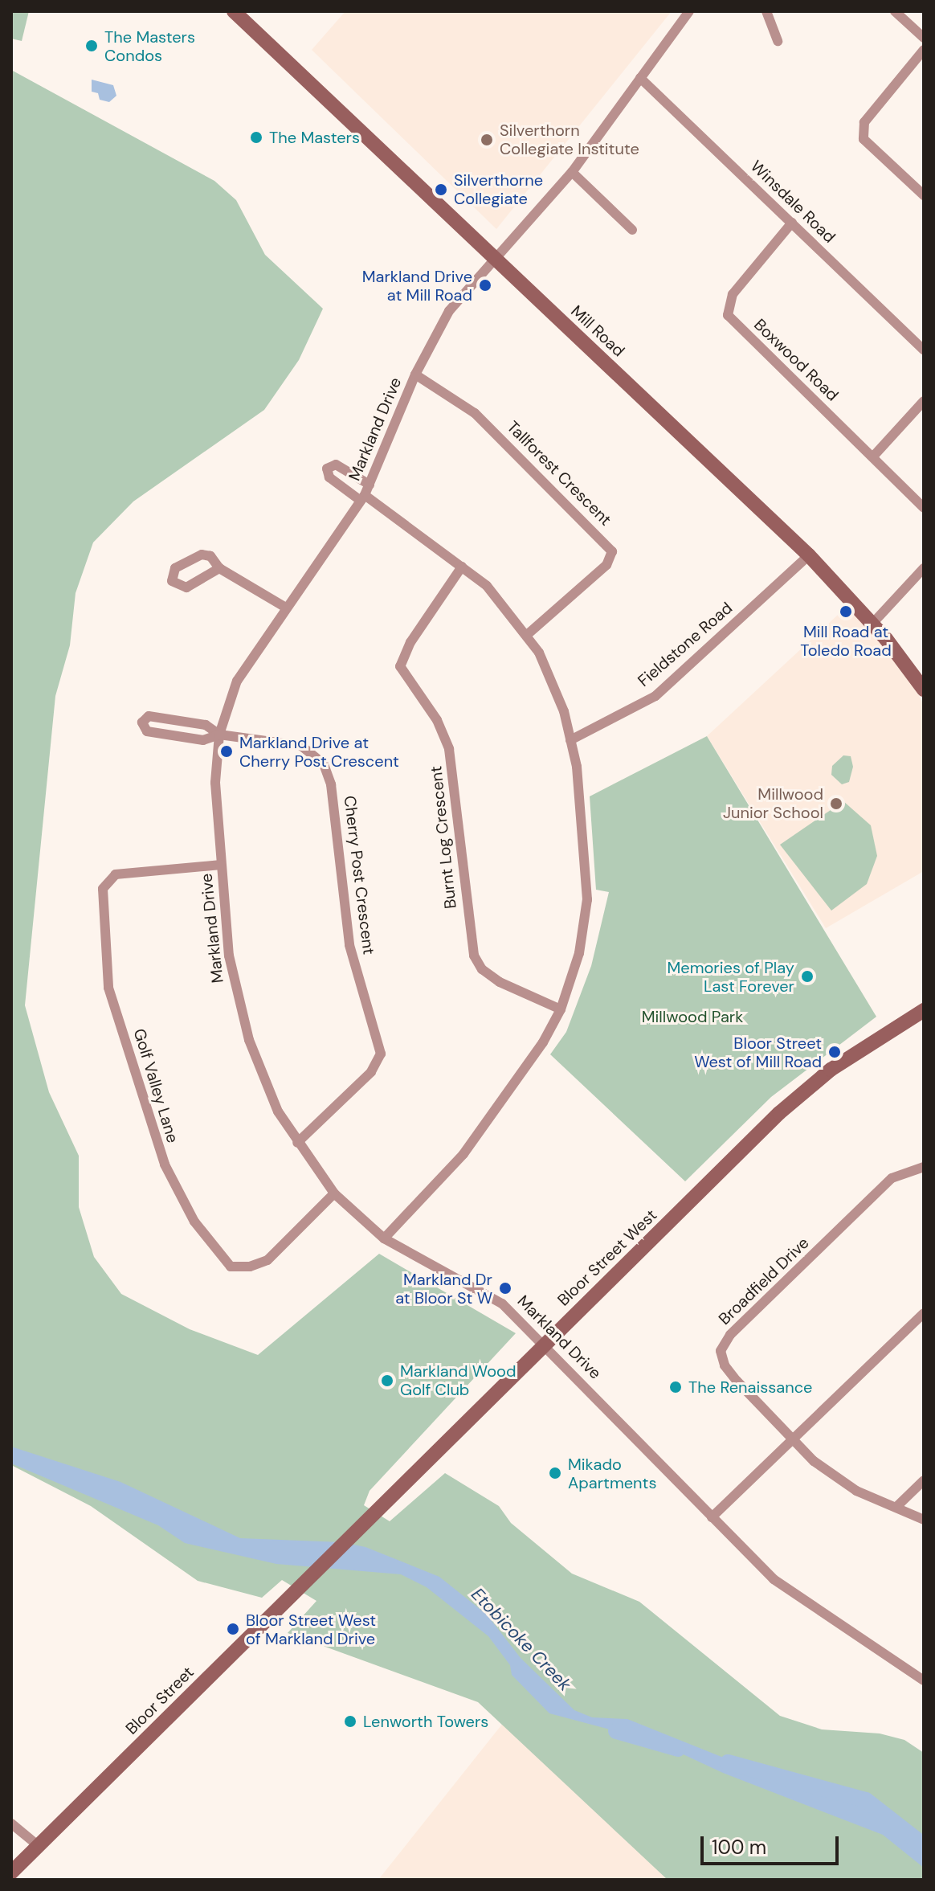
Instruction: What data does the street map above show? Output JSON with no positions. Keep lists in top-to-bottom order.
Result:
{
  "streets": {
    "main road": ["Mill Road", "Bloor Street West", "Bloor Street"],
    "street": [
      "Winsdale Road",
      "Boxwood Road",
      "Markland Drive",
      "Tallforest Crescent",
      "Fieldstone Road",
      "Burnt Log Crescent",
      "Cherry Post Crescent",
      "Golf Valley Lane",
      "Broadfield Drive"
    ]
  },
  "crossings": [
    ["Winsdale Road", "Boxwood Road"],
    ["Winsdale Road", "Markland Drive"],
    ["Mill Road", "Markland Drive"],
    ["Mill Road", "Fieldstone Road"],
    ["Markland Drive", "Tallforest Crescent"],
    ["Markland Drive", "Cherry Post Crescent"],
    ["Markland Drive", "Golf Valley Lane"],
    ["Markland Drive", "Bloor Street West"],
    ["Bloor Street West", "Bloor Street"]
  ],
  "water": ["Etobicoke Creek"],
  "parks": ["Millwood Park"],
  "places": [
    "The Masters Condos",
    "The Masters",
    "Silverthorn Collegiate Institute",
    "Silverthorne Collegiate",
    "Markland Drive at Mill Road",
    "Mill Road at Toledo Road",
    "Markland Drive at Cherry Post Crescent",
    "Millwood Junior School",
    "Memories of Play Last Forever",
    "Bloor Street West of Mill Road",
    "Markland Dr at Bloor St W",
    "Markland Wood Golf Club",
    "The Renaissance",
    "Mikado Apartments",
    "Bloor Street West of Markland Drive",
    "Lenworth Towers"
  ],
  "scale_bar": "100 m"
}
